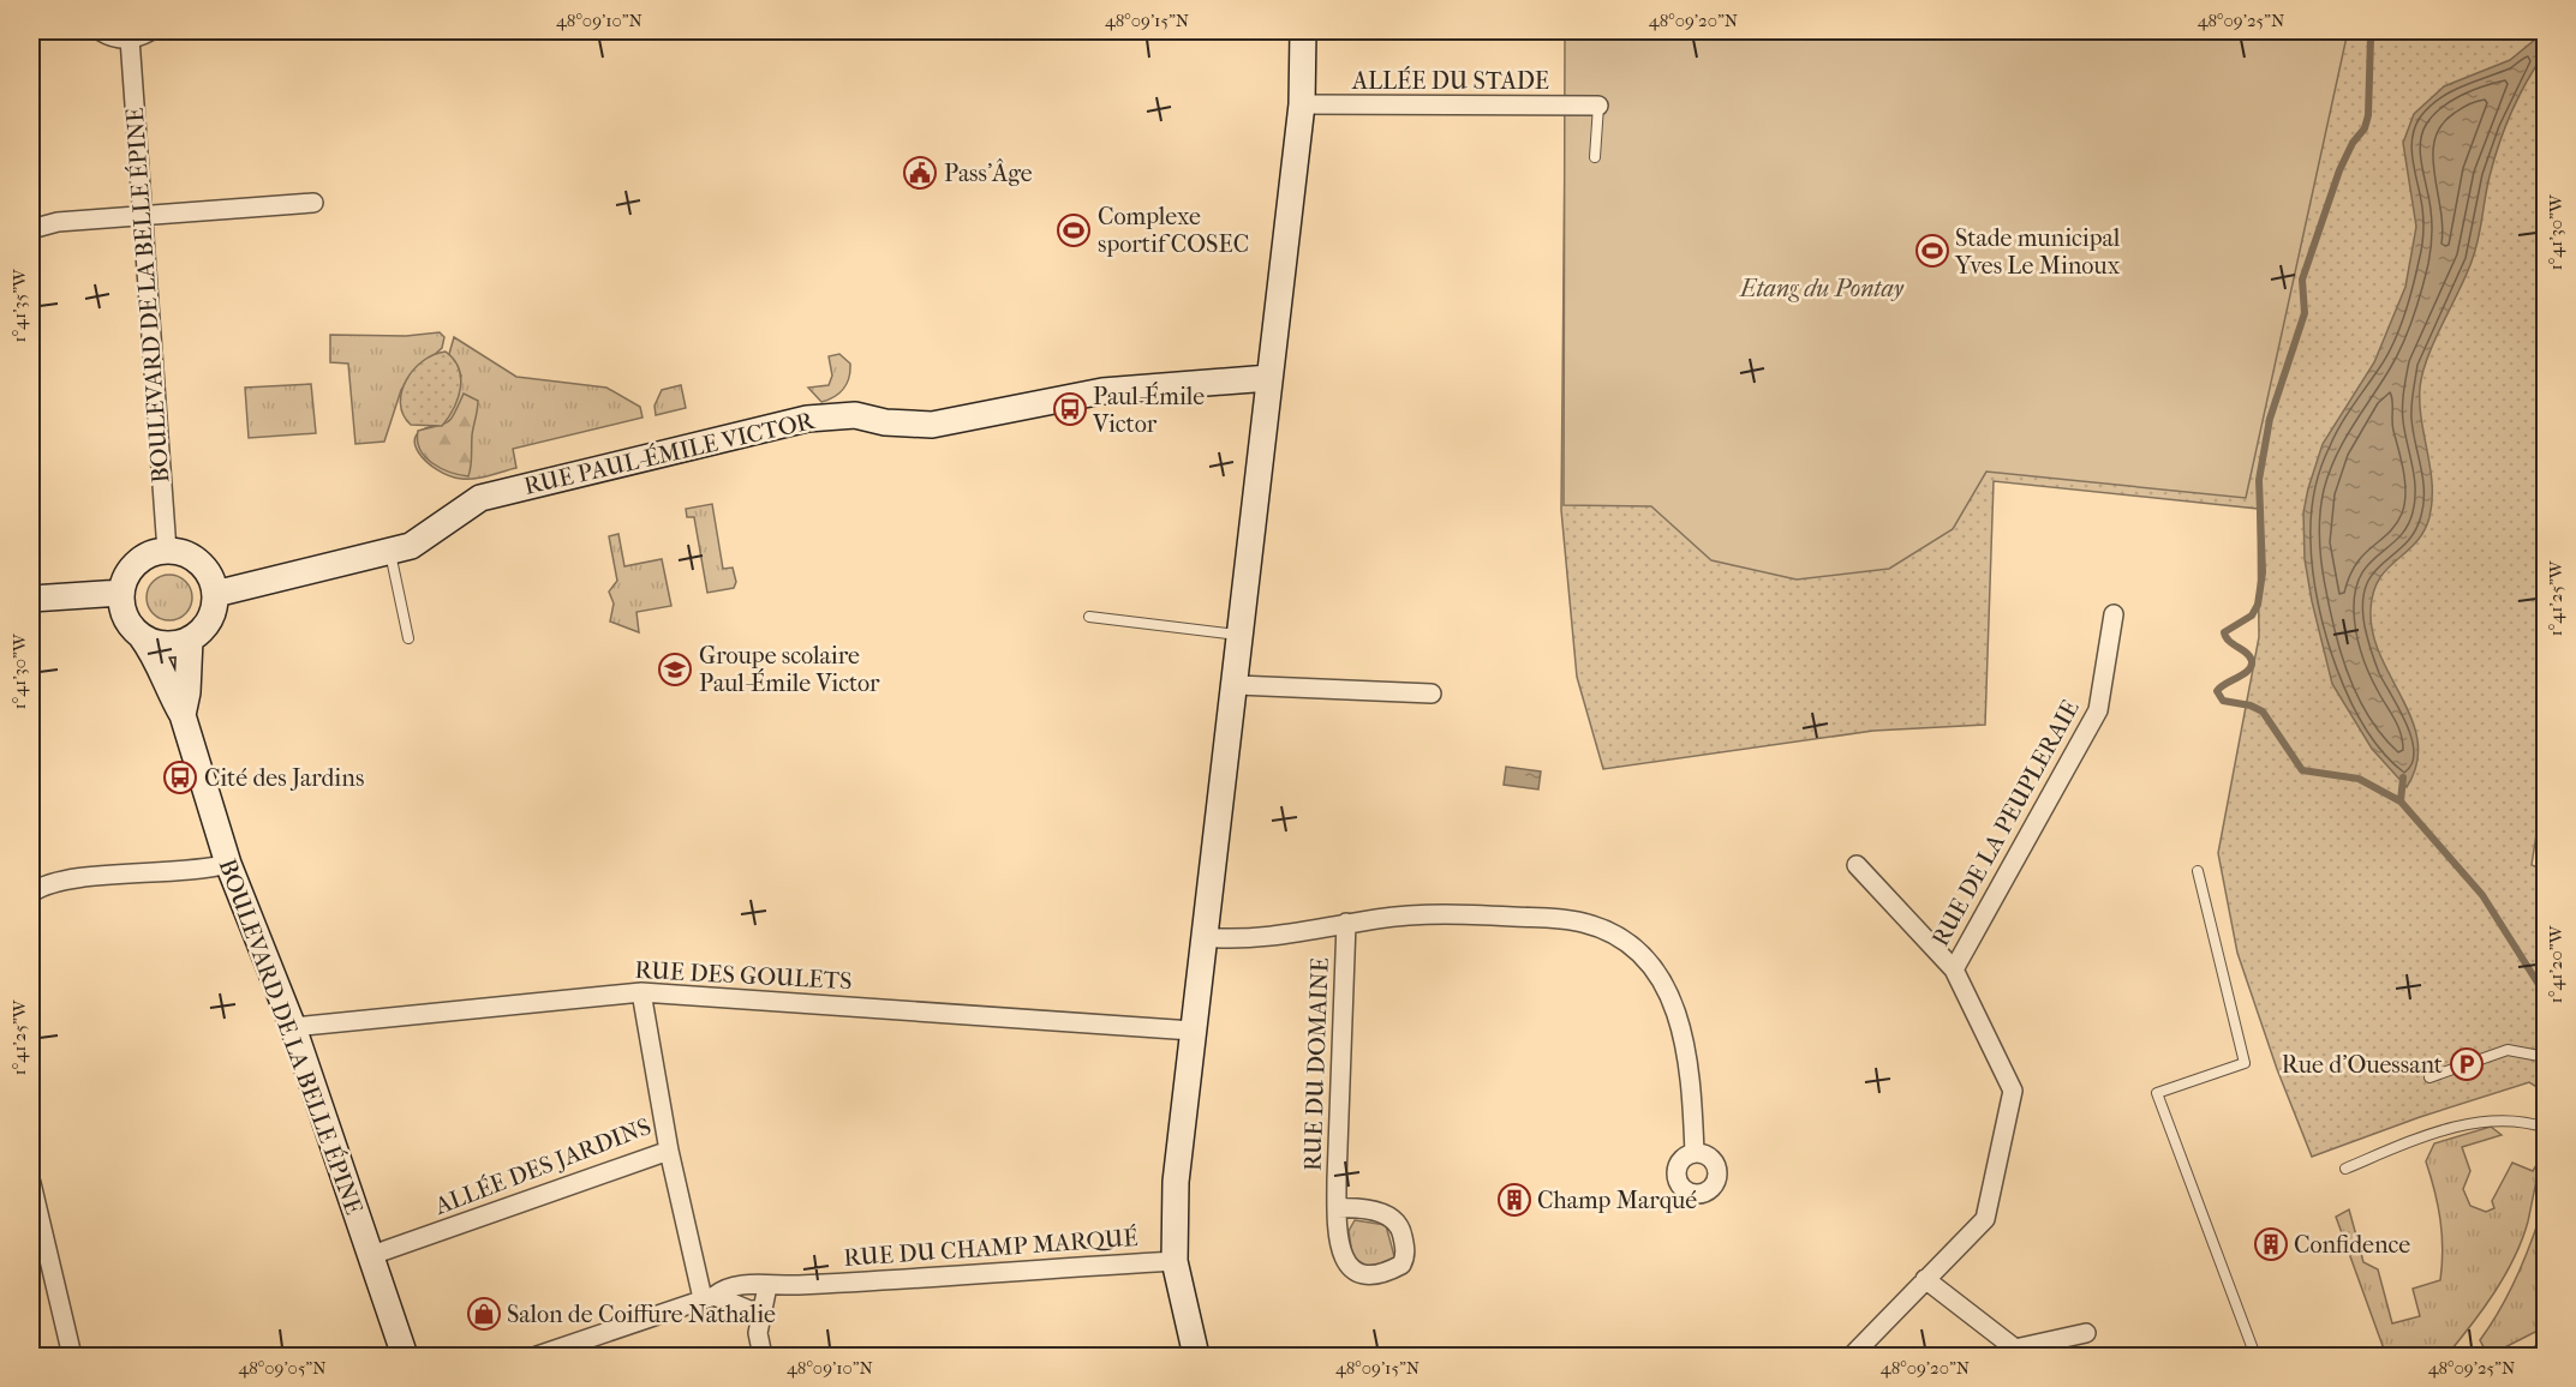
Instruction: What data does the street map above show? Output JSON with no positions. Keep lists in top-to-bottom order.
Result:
{
  "streets": {
    "street": [
      "ALLÉE DU STADE",
      "BOULEVARD DE LA BELLE ÉPINE",
      "RUE PAUL-ÉMILE VICTOR",
      "RUE DE LA PEUPLERAIE",
      "RUE DES GOULETS",
      "RUE DU DOMAINE",
      "ALLÉE DES JARDINS",
      "RUE DU CHAMP MARQUÉ"
    ]
  },
  "crossings": [
    ["BOULEVARD DE LA BELLE ÉPINE", "RUE PAUL-ÉMILE VICTOR"],
    ["BOULEVARD DE LA BELLE ÉPINE", "RUE DES GOULETS"],
    ["BOULEVARD DE LA BELLE ÉPINE", "ALLÉE DES JARDINS"],
    ["RUE DES GOULETS", "ALLÉE DES JARDINS"]
  ],
  "parks": ["Etang du Pontay"],
  "places": {
    "public building": ["Pass'Âge"],
    "sports": ["Complexe sportif COSEC", "Stade municipal Yves Le Minoux"],
    "bus stop": ["Paul-Émile Victor", "Cité des Jardins"],
    "school or university": ["Groupe scolaire Paul-Émile Victor"],
    "parking": ["Rue d'Ouessant"],
    "building": ["Champ Marqué", "Confidence"],
    "shop": ["Salon de Coiffure Nathalie"]
  },
  "coordinates": [
    "48°09'10\"N",
    "48°09'15\"N",
    "48°09'20\"N",
    "48°09'25\"N",
    "1°41'30\"W",
    "1°41'35\"W",
    "1°41'25\"W",
    "1°41'20\"W",
    "48°09'05\"N"
  ]
}
